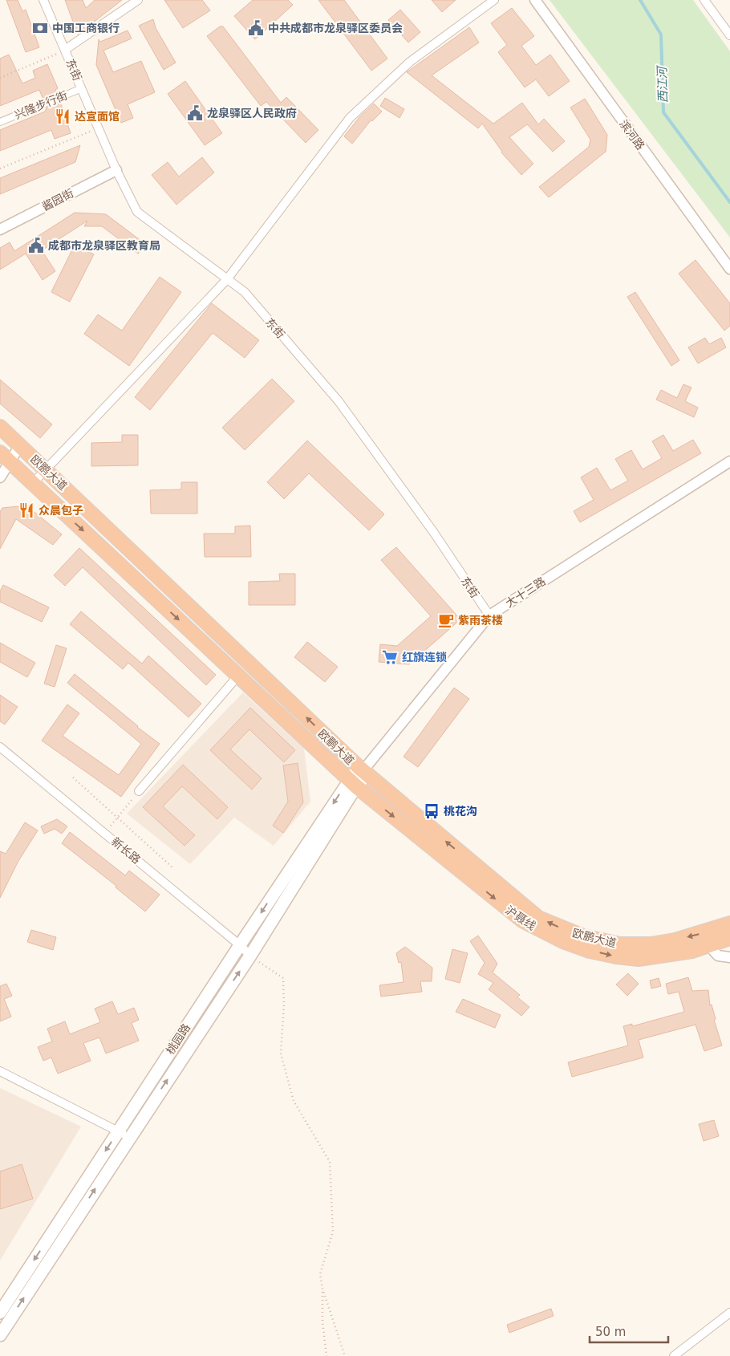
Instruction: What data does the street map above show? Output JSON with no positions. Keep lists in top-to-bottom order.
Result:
{
  "streets": {
    "highway": ["欧鹏大道", "沪聂线"],
    "main road": ["桃园路"],
    "street": [
      "东街",
      "兴隆步行街",
      "滨河路",
      "酱园街",
      "大十三路",
      "新长路"
    ]
  },
  "crossings": [
    ["东街", "兴隆步行街"],
    ["东街", "酱园街"],
    ["东街", "大十三路"],
    ["欧鹏大道", "大十三路"],
    ["欧鹏大道", "沪聂线"],
    ["欧鹏大道", "桃园路"],
    ["大十三路", "桃园路"],
    ["新长路", "桃园路"],
    ["沪聂线", "桃园路"]
  ],
  "one_way": ["沪聂线"],
  "water": ["西江河"],
  "places": {
    "bank": ["中国工商银行"],
    "public building": ["中共成都市龙泉驿区委员会", "龙泉驿区人民政府", "成都市龙泉驿区教育局"],
    "restaurant": ["达宣面馆", "众晨包子"],
    "cafe": ["紫雨茶楼"],
    "supermarket": ["红旗连锁"],
    "bus stop": ["桃花沟"]
  },
  "scale_bar": "50 m"
}
